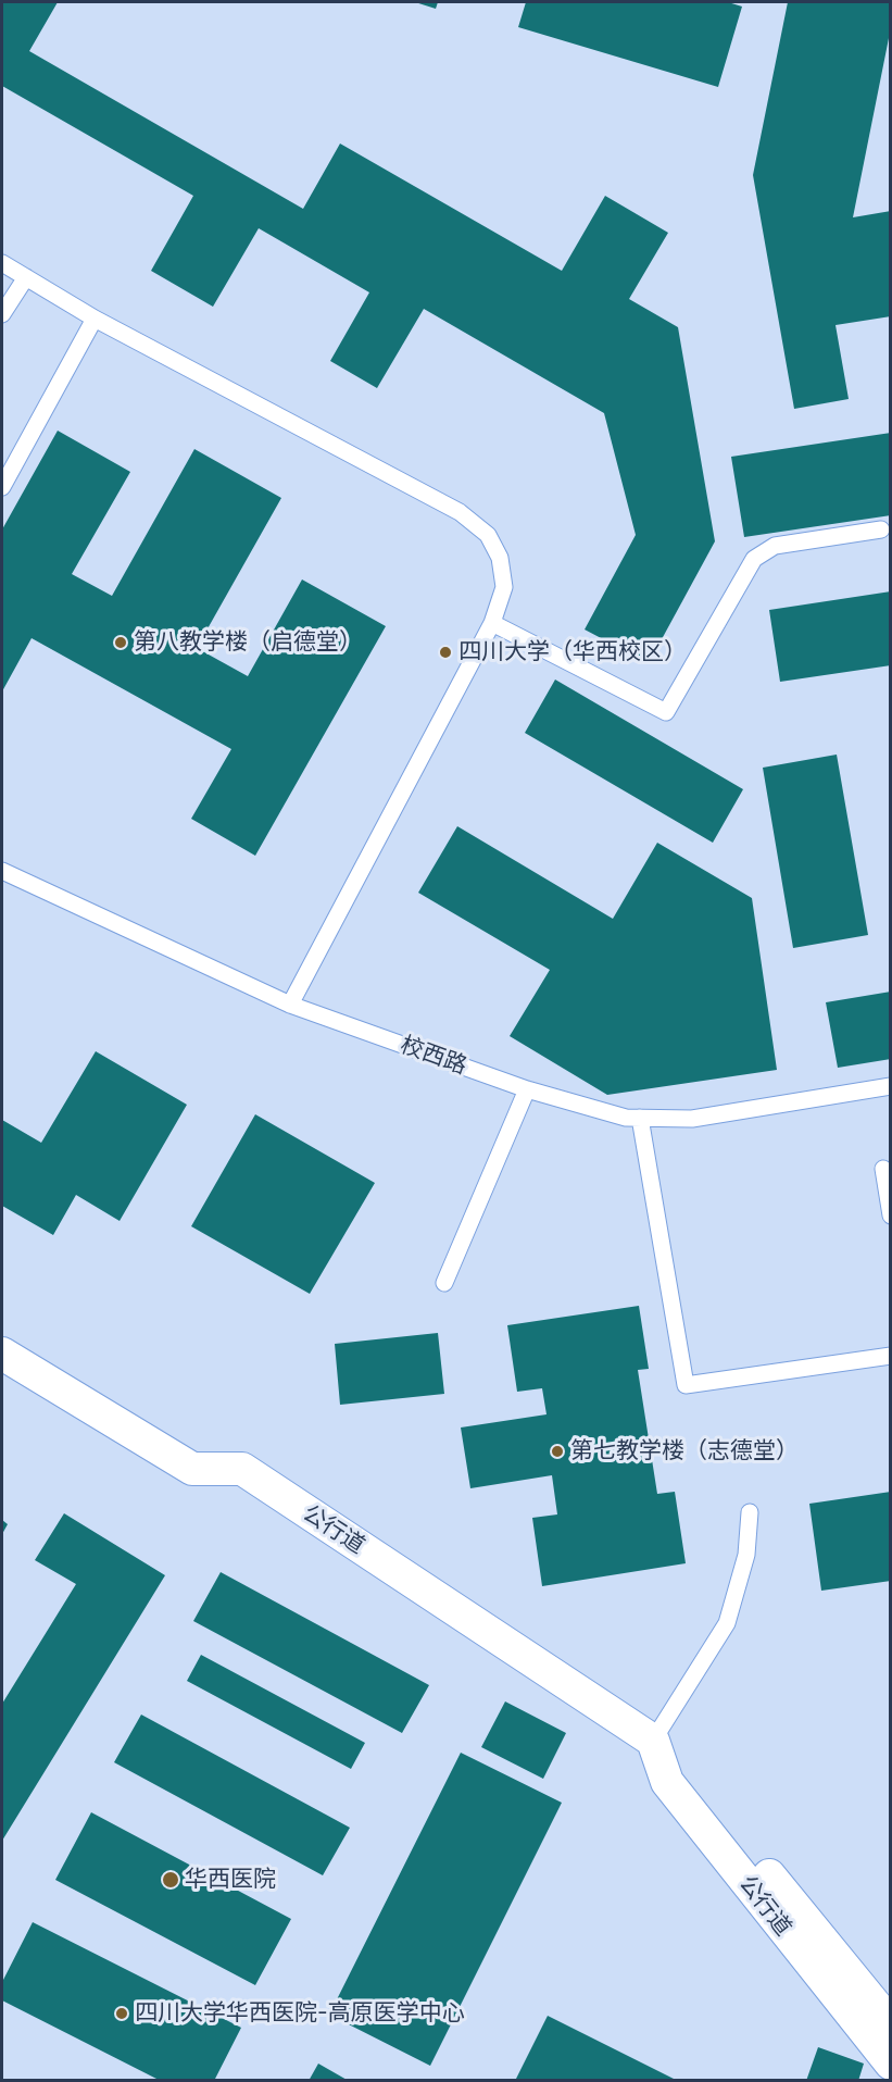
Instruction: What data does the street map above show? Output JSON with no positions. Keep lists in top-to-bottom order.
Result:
{
  "streets": {
    "street": ["公行道"],
    "lane": ["校西路"]
  },
  "places": [
    "第八教学楼（启德堂）",
    "四川大学（华西校区）",
    "第七教学楼（志德堂）",
    "华西医院",
    "四川大学华西医院-高原医学中心"
  ]
}
